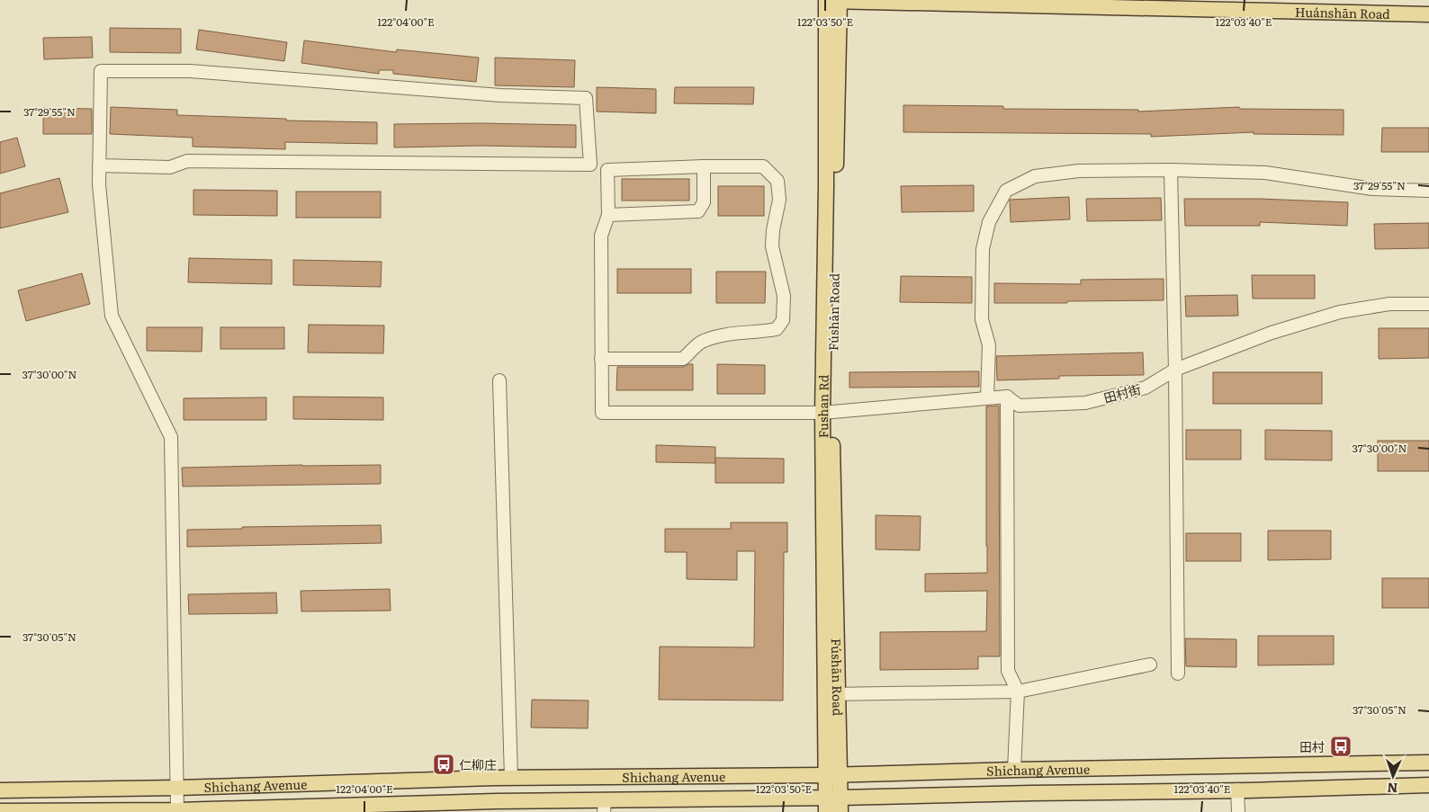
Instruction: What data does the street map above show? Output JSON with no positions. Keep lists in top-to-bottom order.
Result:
{
  "streets": {
    "main road": ["Huánshān Road", "Fushan Rd", "Shichang Avenue"],
    "street": ["田村街"]
  },
  "crossings": [
    ["Huánshān Road", "Fushan Rd"],
    ["田村街", "Fushan Rd"],
    ["Fushan Rd", "Shichang Avenue"]
  ],
  "places": {
    "bus stop": ["田村", "仁柳庄"]
  },
  "north": "bottom",
  "coordinates": [
    "122°04'00\"E",
    "122°03'50\"E",
    "122°03'40\"E",
    "37°29'55\"N",
    "37°30'00\"N",
    "37°30'05\"N"
  ]
}
